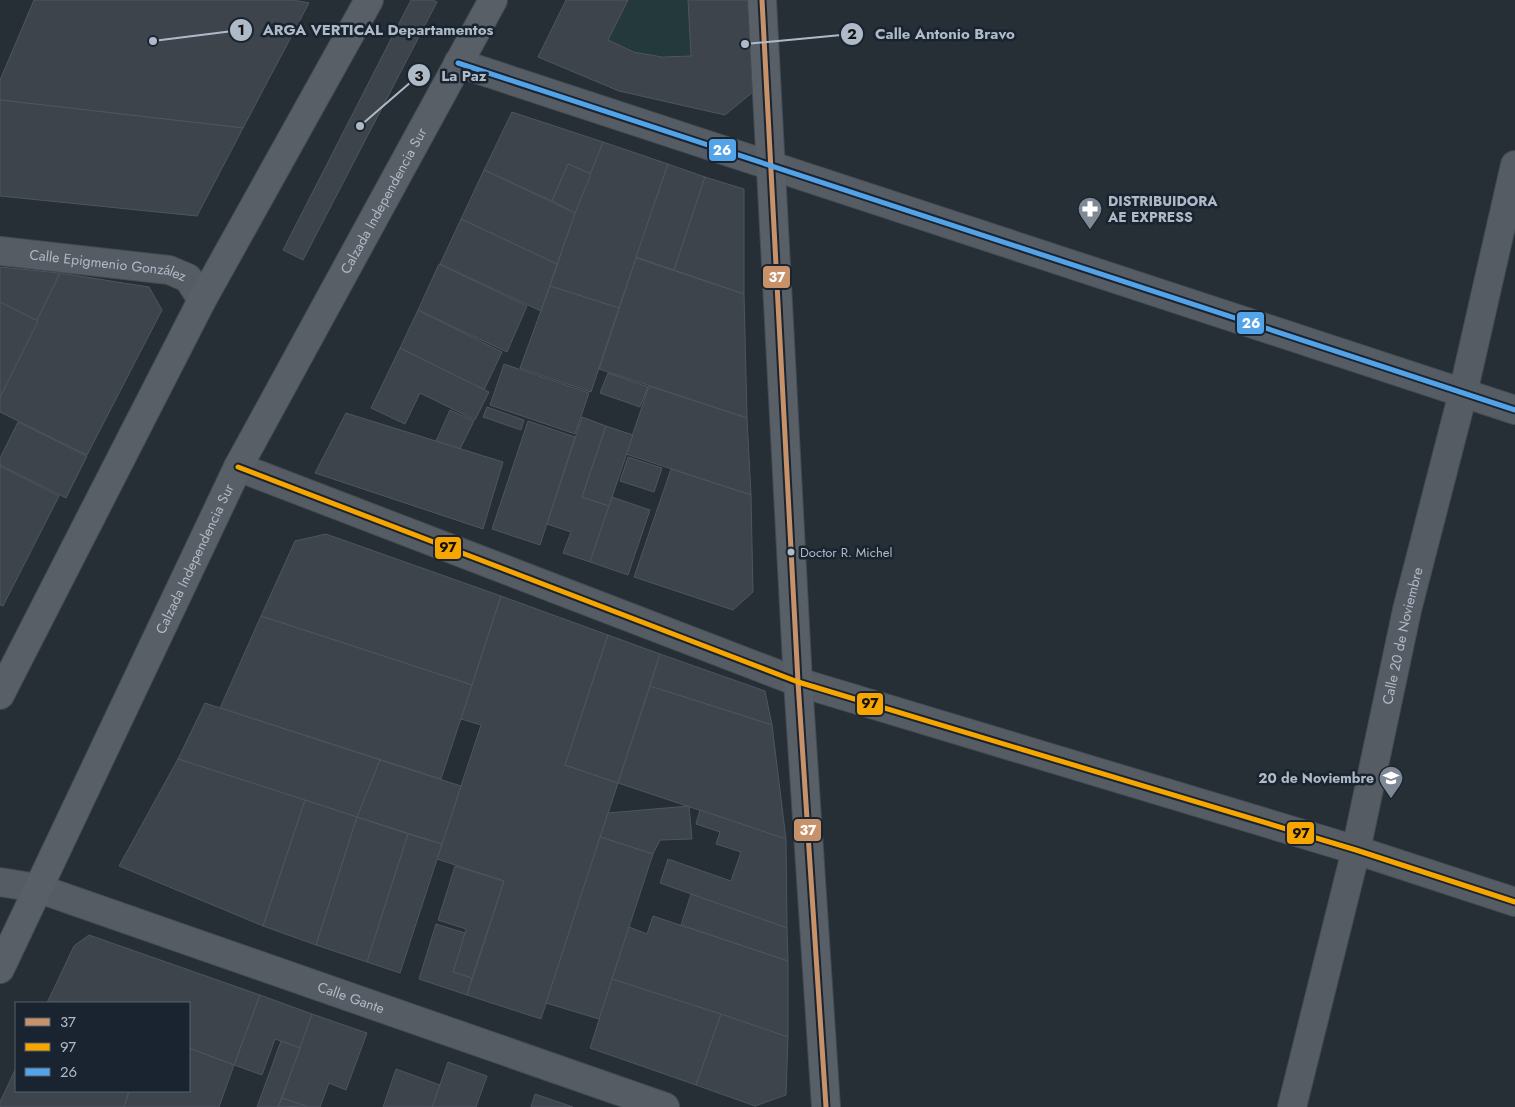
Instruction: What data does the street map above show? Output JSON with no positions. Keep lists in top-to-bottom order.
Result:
{
  "streets": {
    "main road": ["Calzada Independencia Sur"],
    "street": ["Calle Epigmenio González", "Calle 20 de Noviembre", "Calle Gante"]
  },
  "crossings": [
    ["Calzada Independencia Sur", "Calle Gante"]
  ],
  "places": {
    "other": [
      "ARGA VERTICAL Departamentos",
      "Calle Antonio Bravo",
      "La Paz",
      "Doctor R. Michel"
    ],
    "pharmacy": ["DISTRIBUIDORA AE EXPRESS"],
    "school or university": ["20 de Noviembre"]
  },
  "lines": ["transit line 37", "transit line 26", "transit line 97"],
  "legend": ["37", "97", "26"]
}
